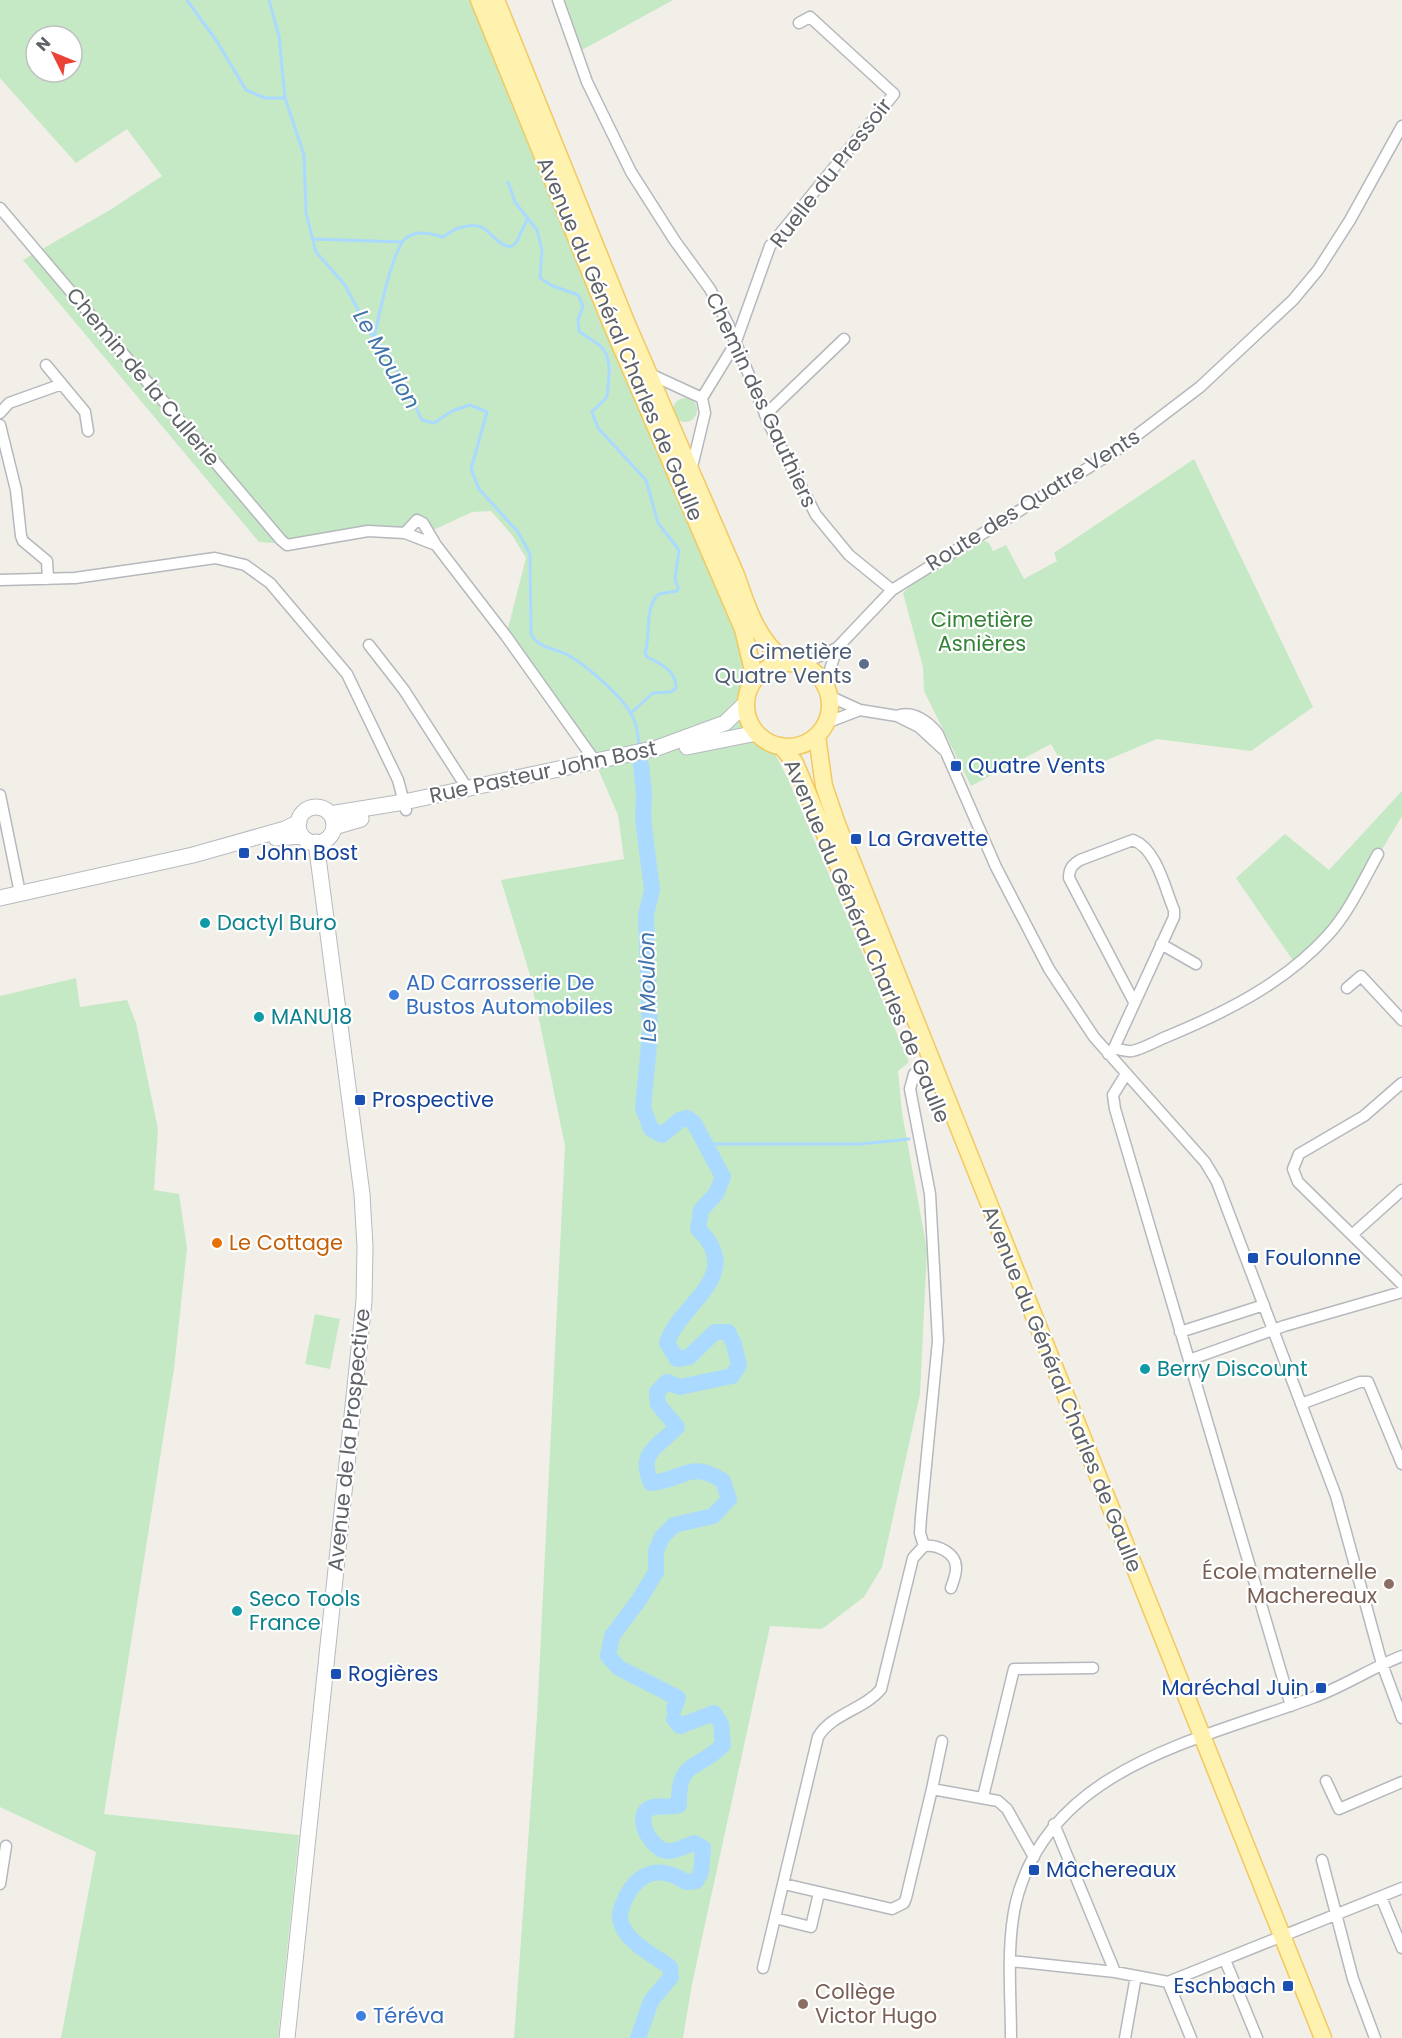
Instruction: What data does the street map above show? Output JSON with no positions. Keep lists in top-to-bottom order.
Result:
{
  "streets": {
    "main road": ["Avenue du Général Charles de Gaulle", "Rue Pasteur John Bost", "Avenue de la Prospective"],
    "street": [
      "Ruelle du Pressoir",
      "Chemin de la Cullerie",
      "Chemin des Gauthiers",
      "Route des Quatre Vents"
    ]
  },
  "crossings": [
    ["Ruelle du Pressoir", "Chemin des Gauthiers"],
    ["Avenue du Général Charles de Gaulle", "Rue Pasteur John Bost"],
    ["Chemin des Gauthiers", "Route des Quatre Vents"]
  ],
  "water": ["Le Moulon"],
  "parks": ["Cimetière Asnières"],
  "places": {
    "other": [
      "Cimetière Quatre Vents",
      "Dactyl Buro",
      "AD Carrosserie De Bustos Automobiles",
      "MANU18",
      "Le Cottage",
      "Berry Discount",
      "École maternelle Machereaux",
      "Seco Tools France",
      "Collège Victor Hugo",
      "Téréva"
    ],
    "transit": [
      "Quatre Vents",
      "La Gravette",
      "John Bost",
      "Prospective",
      "Foulonne",
      "Rogières",
      "Maréchal Juin",
      "Mâchereaux",
      "Eschbach"
    ]
  },
  "north": "top left"
}
